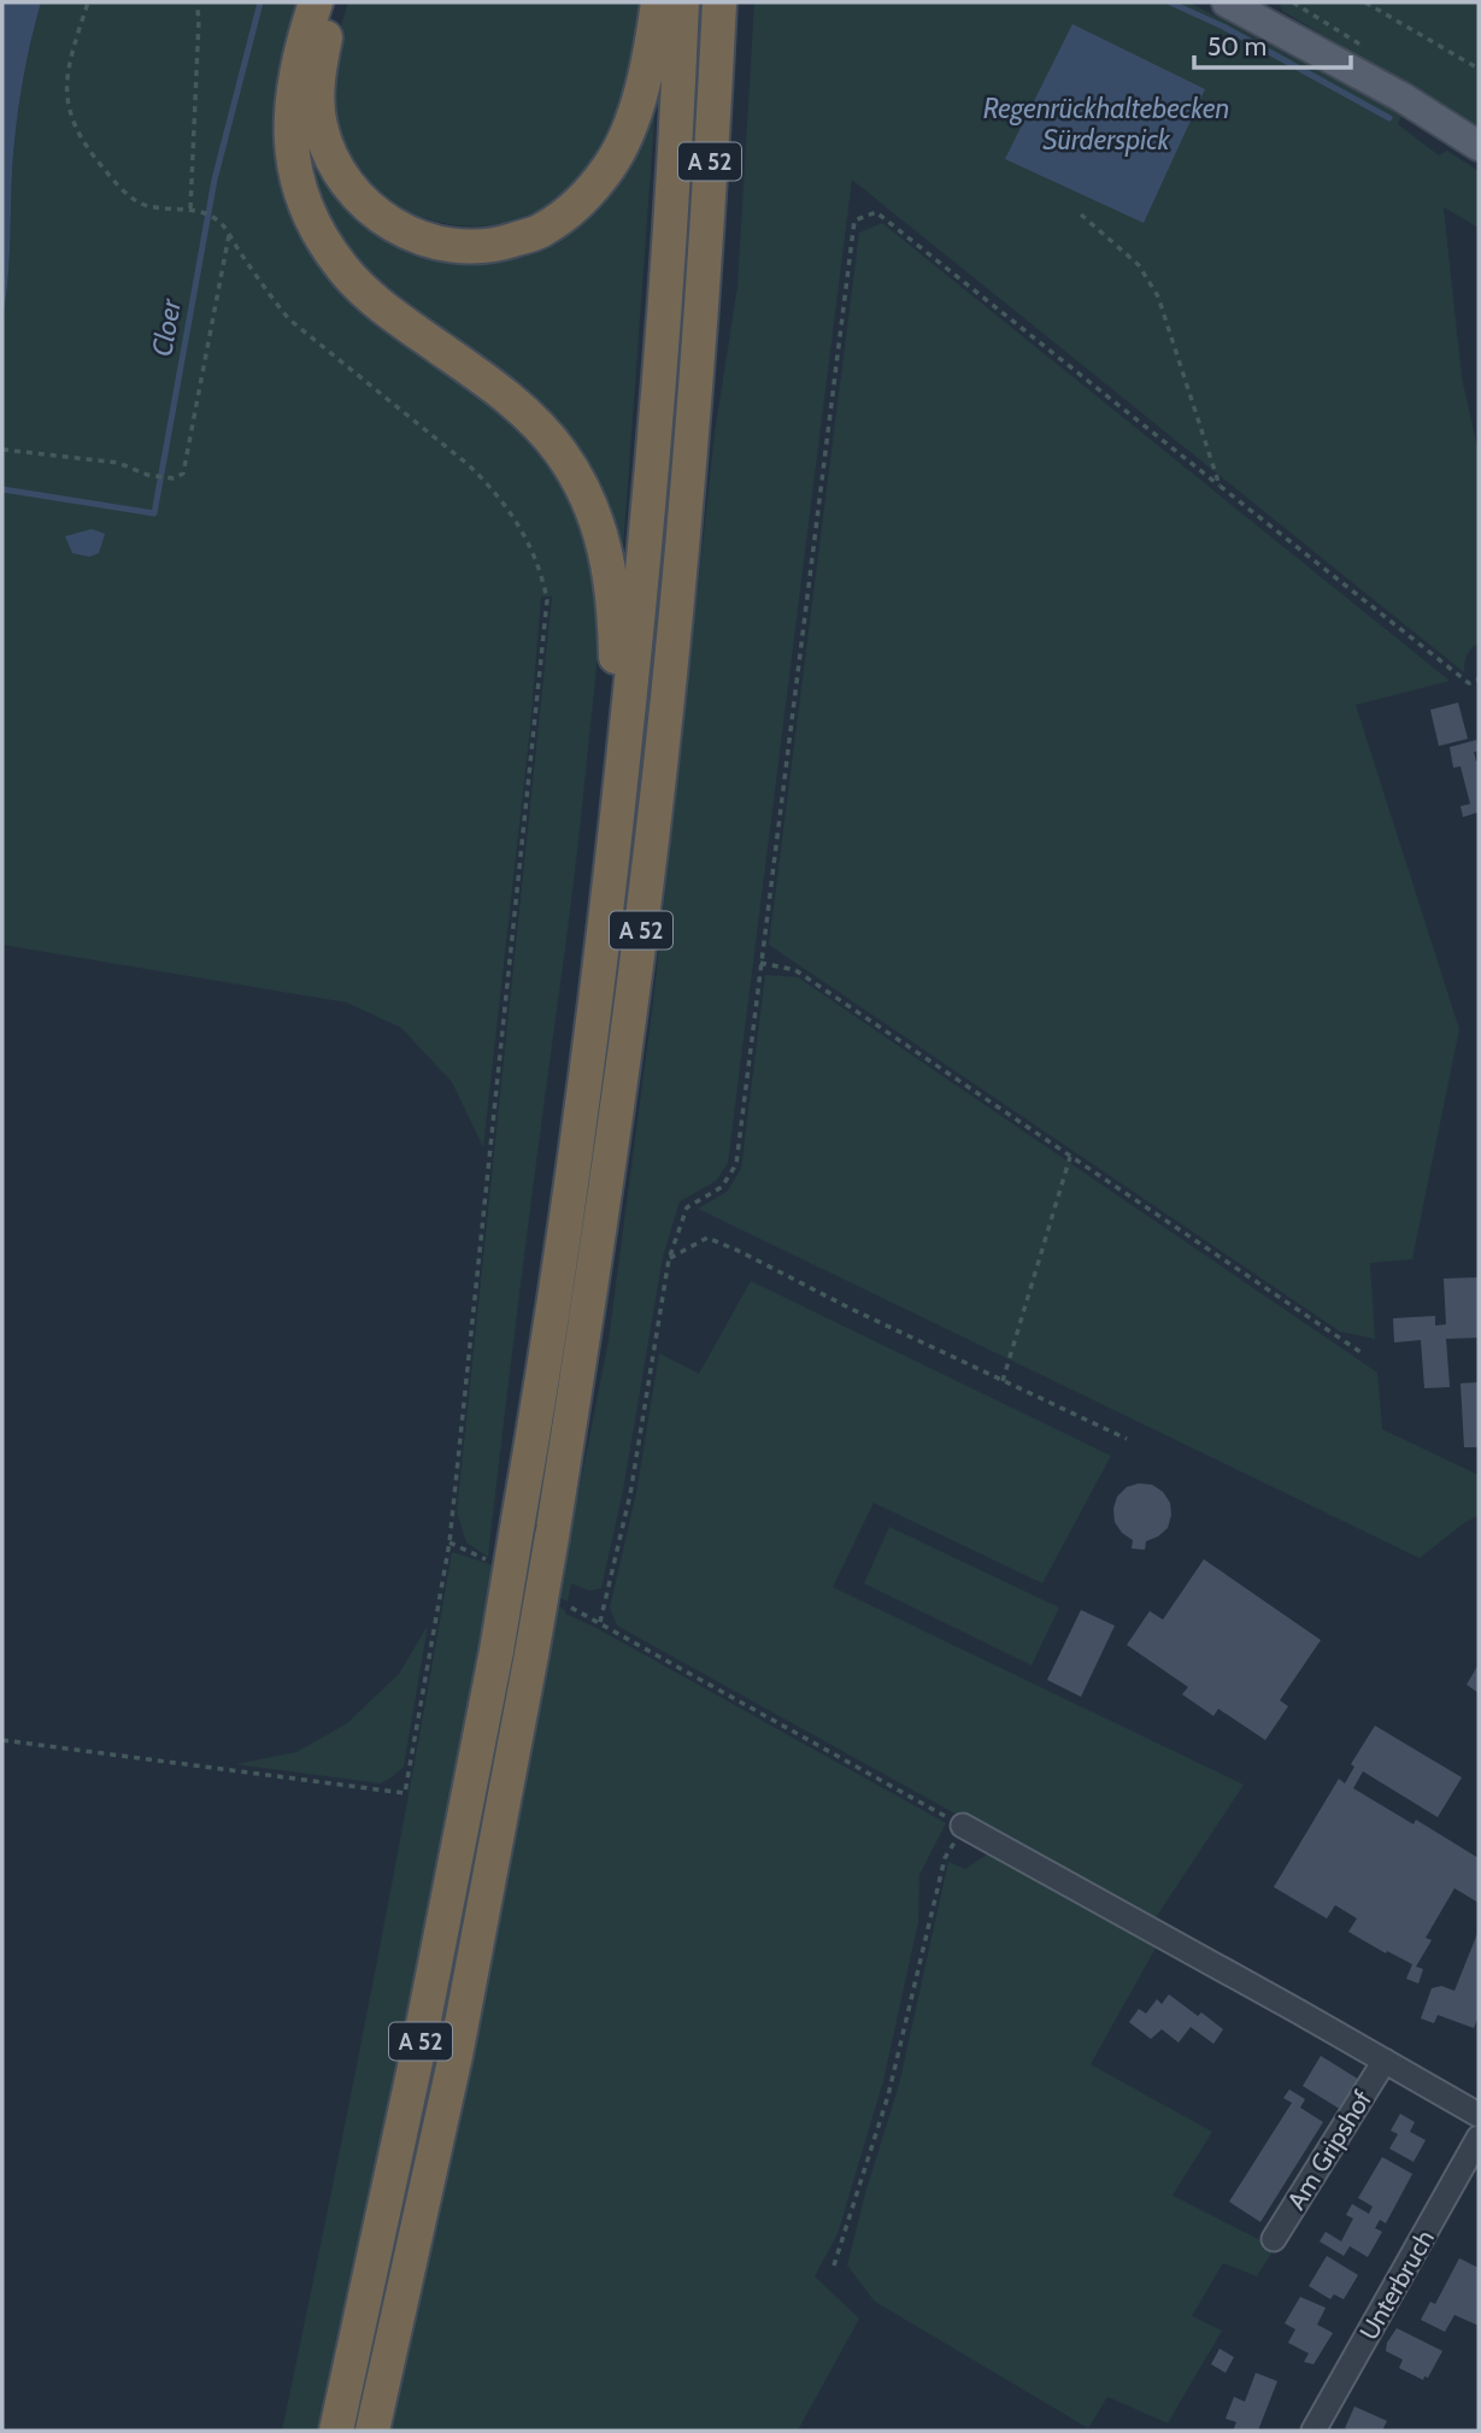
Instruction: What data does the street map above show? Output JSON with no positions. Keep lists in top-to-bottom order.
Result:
{
  "streets": {
    "highway": ["A 52"],
    "street": ["Am Gripshof", "Unterbruch"]
  },
  "water": ["Regenrückhaltebecken Sürderspick", "Cloer"],
  "scale_bar": "50 m"
}
